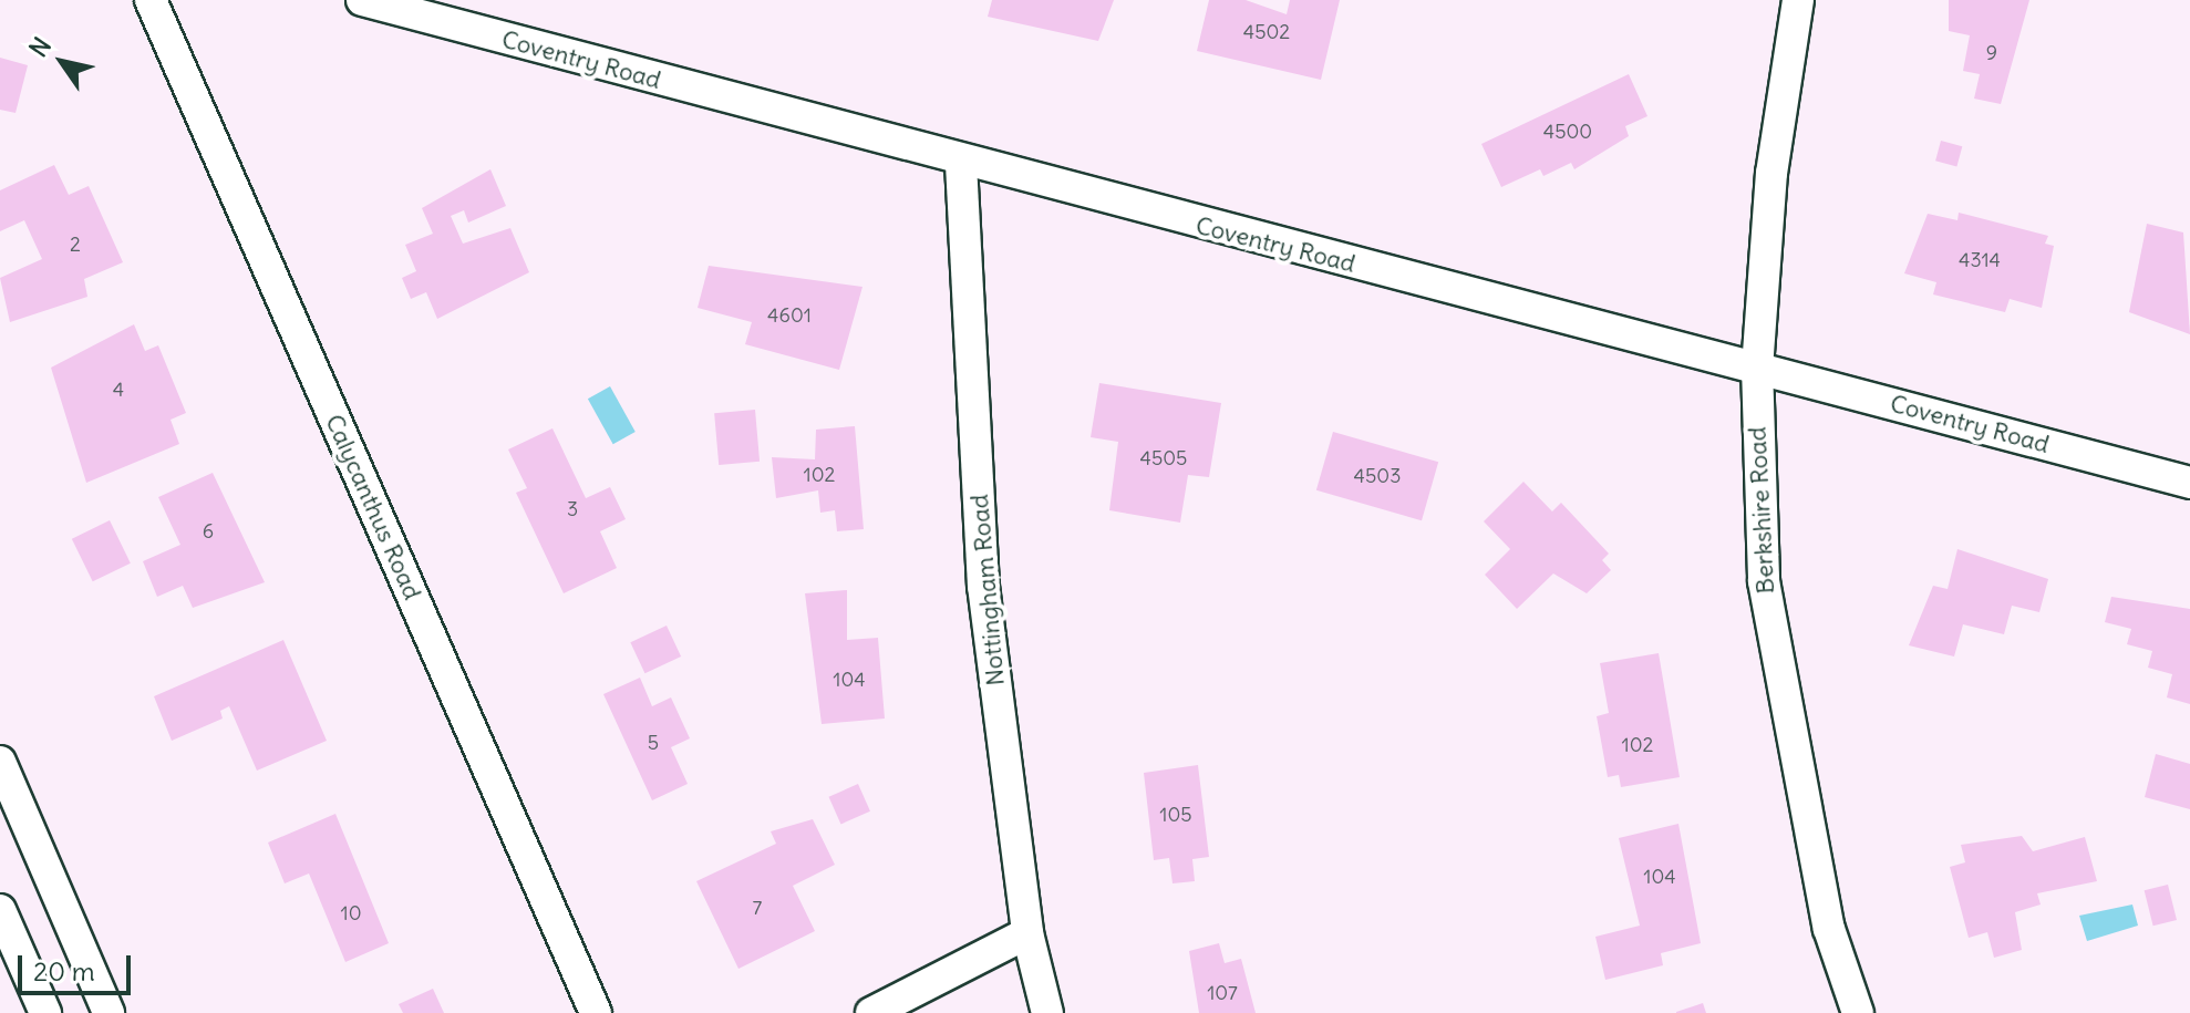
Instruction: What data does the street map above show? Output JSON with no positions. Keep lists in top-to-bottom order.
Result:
{
  "streets": {
    "street": [
      "Coventry Road",
      "Calycanthus Road",
      "Berkshire Road",
      "Nottingham Road"
    ]
  },
  "crossings": [
    ["Coventry Road", "Berkshire Road"],
    ["Coventry Road", "Nottingham Road"]
  ],
  "house_numbers": [
    "4502",
    "9",
    "4500",
    "2",
    "4314",
    "4601",
    "4",
    "4505",
    "102",
    "4503",
    "3",
    "6",
    "104",
    "5",
    "102",
    "105",
    "104",
    "7",
    "10",
    "107"
  ],
  "scale_bar": "20 m",
  "north": "top left"
}
